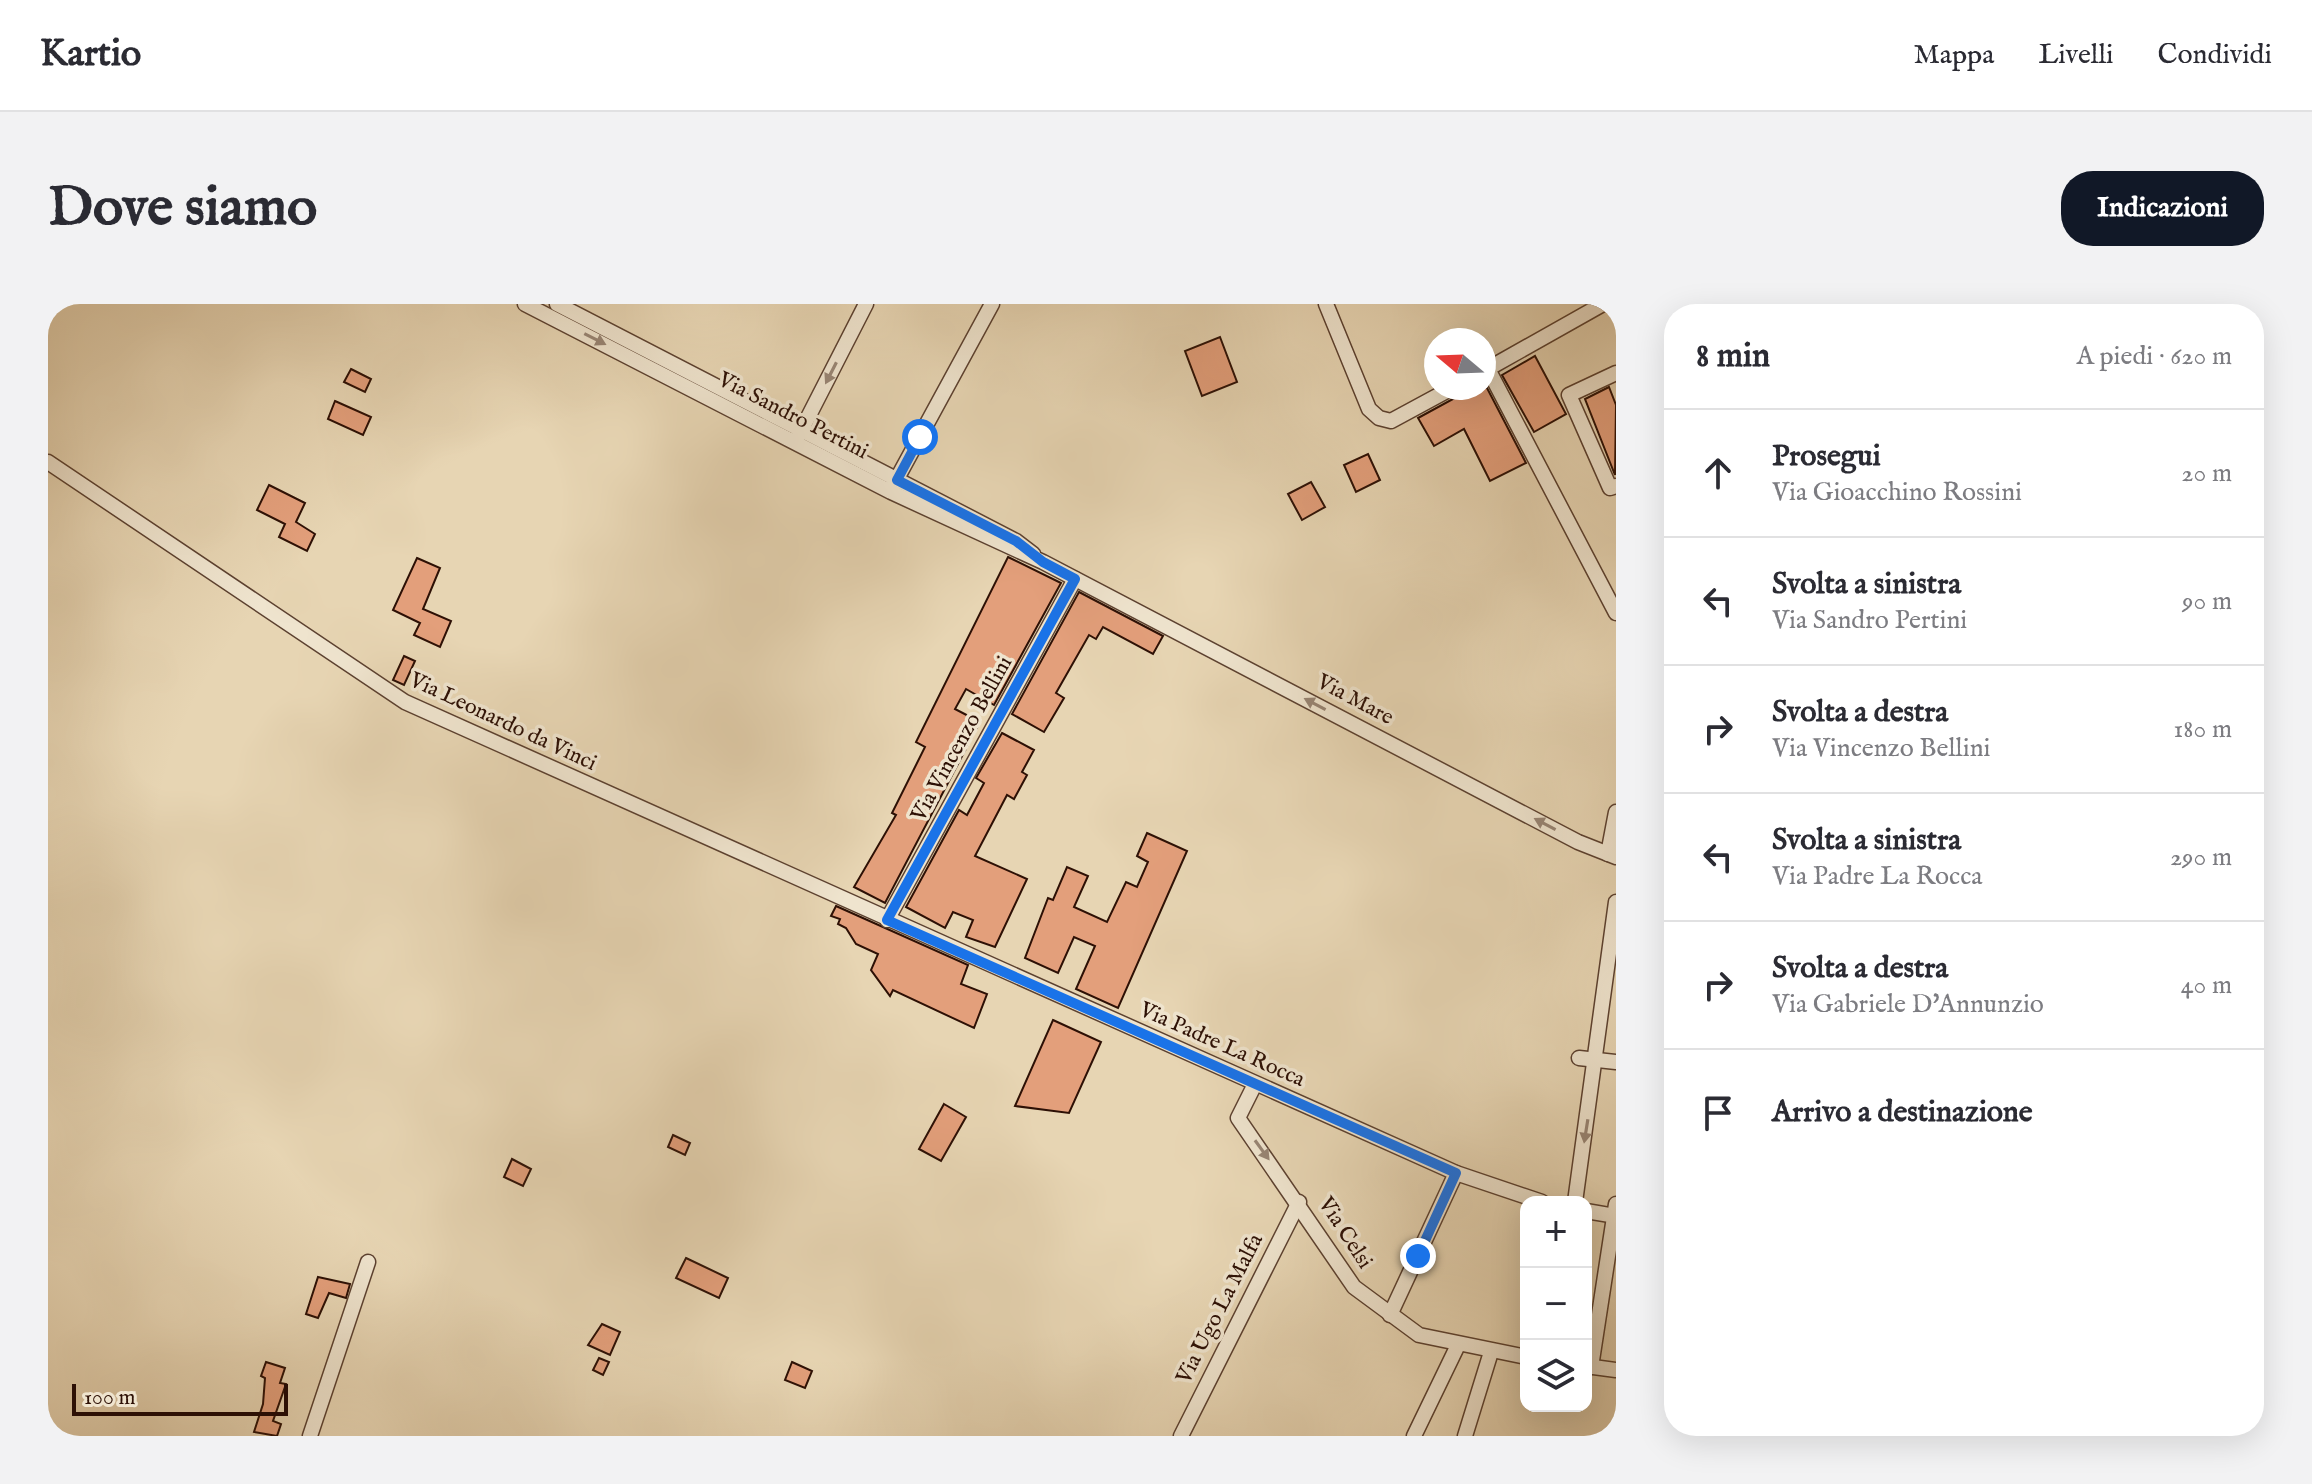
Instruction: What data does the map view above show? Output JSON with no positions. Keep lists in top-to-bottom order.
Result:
{
  "streets": {
    "street": [
      "Via Sandro Pertini",
      "Via Mare",
      "Via Leonardo da Vinci",
      "Via Vincenzo Bellini",
      "Via Padre La Rocca",
      "Via Celsi",
      "Via Ugo La Malfa"
    ]
  },
  "crossings": [
    ["Via Sandro Pertini", "Via Mare"],
    ["Via Sandro Pertini", "Via Vincenzo Bellini"],
    ["Via Mare", "Via Vincenzo Bellini"],
    ["Via Leonardo da Vinci", "Via Vincenzo Bellini"],
    ["Via Leonardo da Vinci", "Via Padre La Rocca"],
    ["Via Vincenzo Bellini", "Via Padre La Rocca"],
    ["Via Padre La Rocca", "Via Celsi"],
    ["Via Celsi", "Via Ugo La Malfa"]
  ],
  "one_way": ["Via Mare"],
  "scale_bar": "100 m",
  "north": "left",
  "page": {
    "header": "Kartio",
    "nav": ["Mappa", "Livelli", "Condividi"],
    "buttons": "Indicazioni",
    "title": "Dove siamo",
    "heading": ["8 min", "A piedi · 620 m"],
    "list": [
      ["Prosegui", "Via Gioacchino Rossini", "20 m"],
      ["Svolta a sinistra", "Via Sandro Pertini", "90 m"],
      ["Svolta a destra", "Via Vincenzo Bellini", "180 m"],
      ["Svolta a sinistra", "Via Padre La Rocca", "290 m"],
      ["Svolta a destra", "Via Gabriele D'Annunzio", "40 m"],
      "Arrivo a destinazione"
    ],
    "map_buttons": ["+", "−"],
    "scale": "100 m"
  }
}
